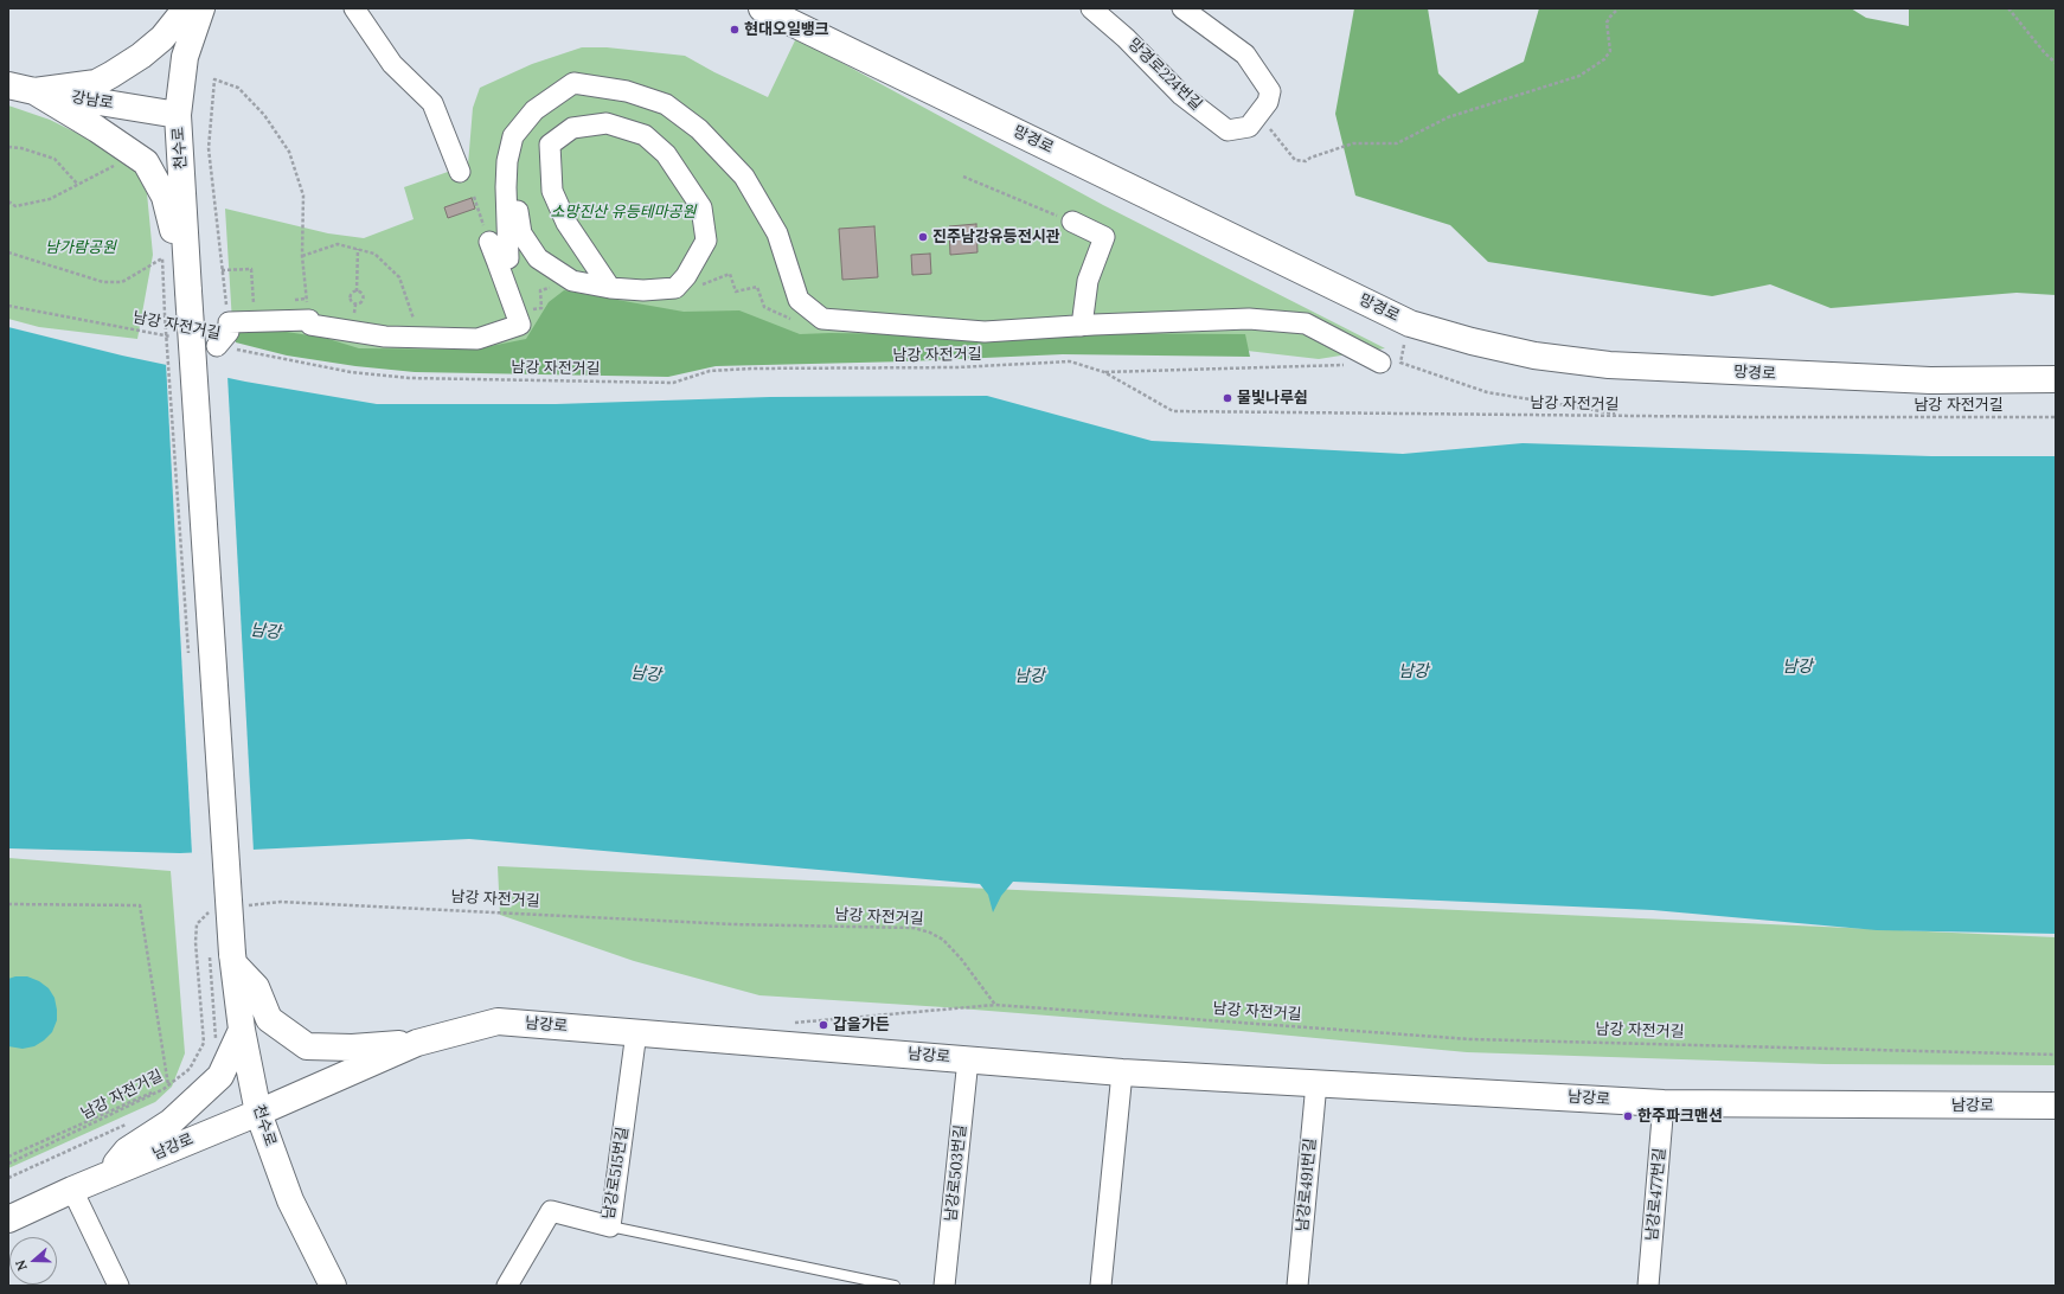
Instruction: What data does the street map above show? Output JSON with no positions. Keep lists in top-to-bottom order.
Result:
{
  "streets": {
    "street": [
      "망경로224번길",
      "강남로",
      "망경로",
      "천수로",
      "남강로",
      "남강로515번길",
      "남강로503번길",
      "남강로491번길",
      "남강로477번길"
    ],
    "path": ["남강 자전거길"]
  },
  "crossings": [
    ["강남로", "천수로"],
    ["천수로", "남강로"],
    ["남강로", "남강로515번길"],
    ["남강로", "남강로503번길"],
    ["남강로", "남강로491번길"],
    ["남강로", "남강로477번길"]
  ],
  "water": ["남강"],
  "parks": ["소망진산 유등테마공원", "남가람공원"],
  "places": [
    "현대오일뱅크",
    "진주남강유등전시관",
    "물빛나루쉼",
    "갑을가든",
    "한주파크맨션"
  ],
  "north": "left"
}
